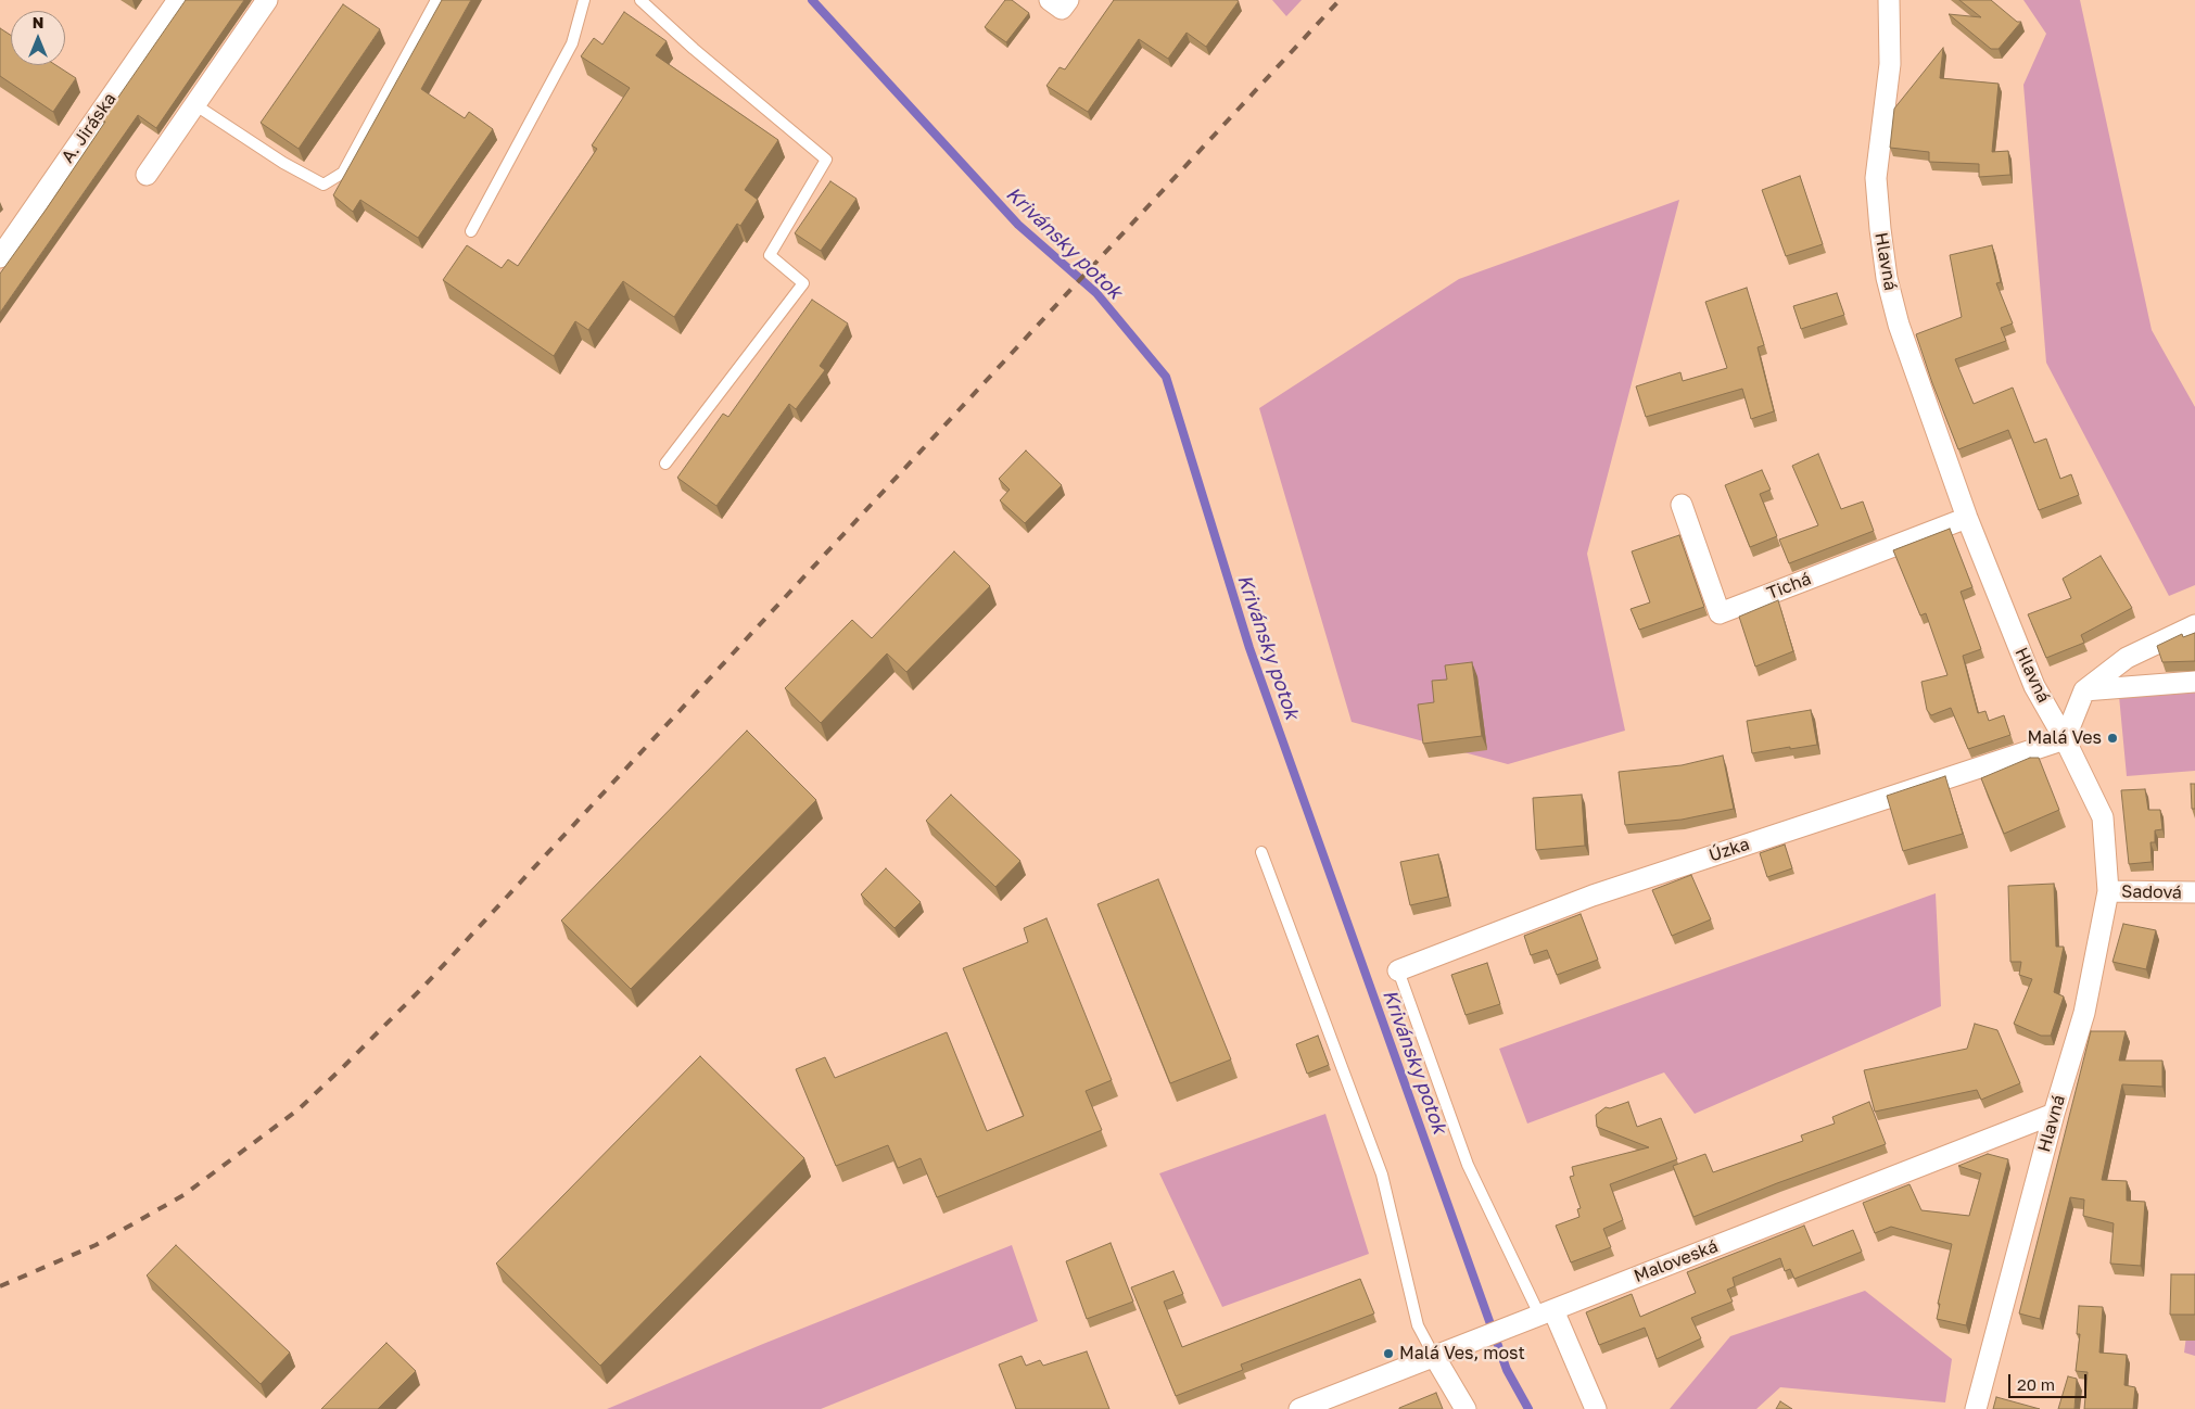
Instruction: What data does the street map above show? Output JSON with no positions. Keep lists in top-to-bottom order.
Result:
{
  "streets": {
    "street": [
      "A. Jiráska",
      "Hlavná",
      "Tichá",
      "Úzka",
      "Sadová",
      "Maloveská"
    ]
  },
  "crossings": [
    ["Hlavná", "Tichá"],
    ["Hlavná", "Úzka"],
    ["Hlavná", "Sadová"],
    ["Hlavná", "Maloveská"]
  ],
  "water": ["Krivánsky potok"],
  "places": ["Malá Ves", "Malá Ves, most"],
  "scale_bar": "20 m",
  "north": "top"
}
